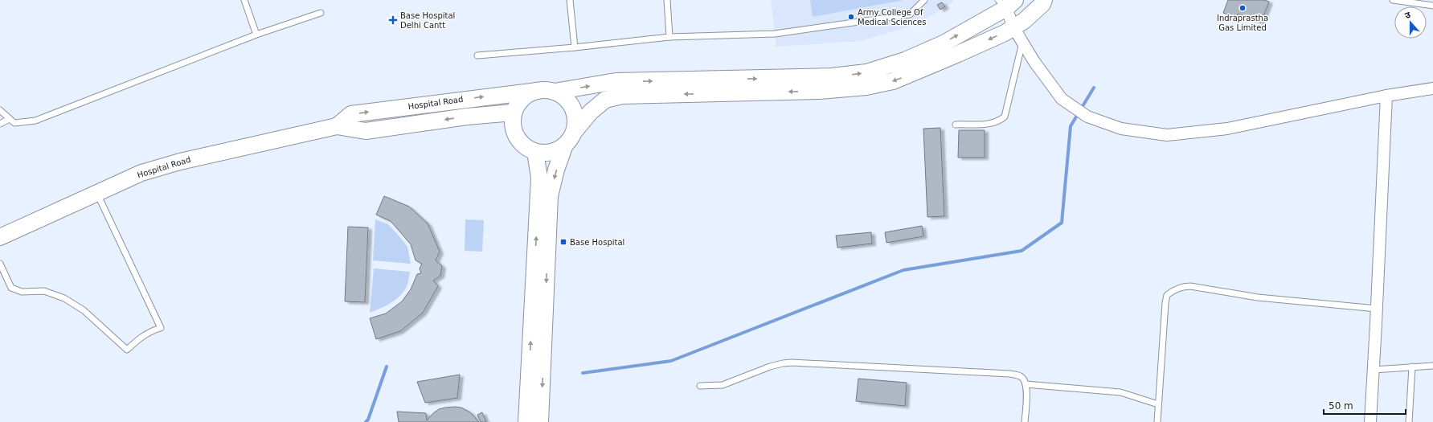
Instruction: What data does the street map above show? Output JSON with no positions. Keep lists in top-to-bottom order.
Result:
{
  "streets": {
    "street": ["Hospital Road"]
  },
  "places": {
    "other": ["Indraprastha Gas Limited", "Army College Of Medical Sciences"],
    "health": ["Base Hospital Delhi Cantt"],
    "transit": ["Base Hospital"]
  },
  "scale_bar": "50 m",
  "north": "top"
}
